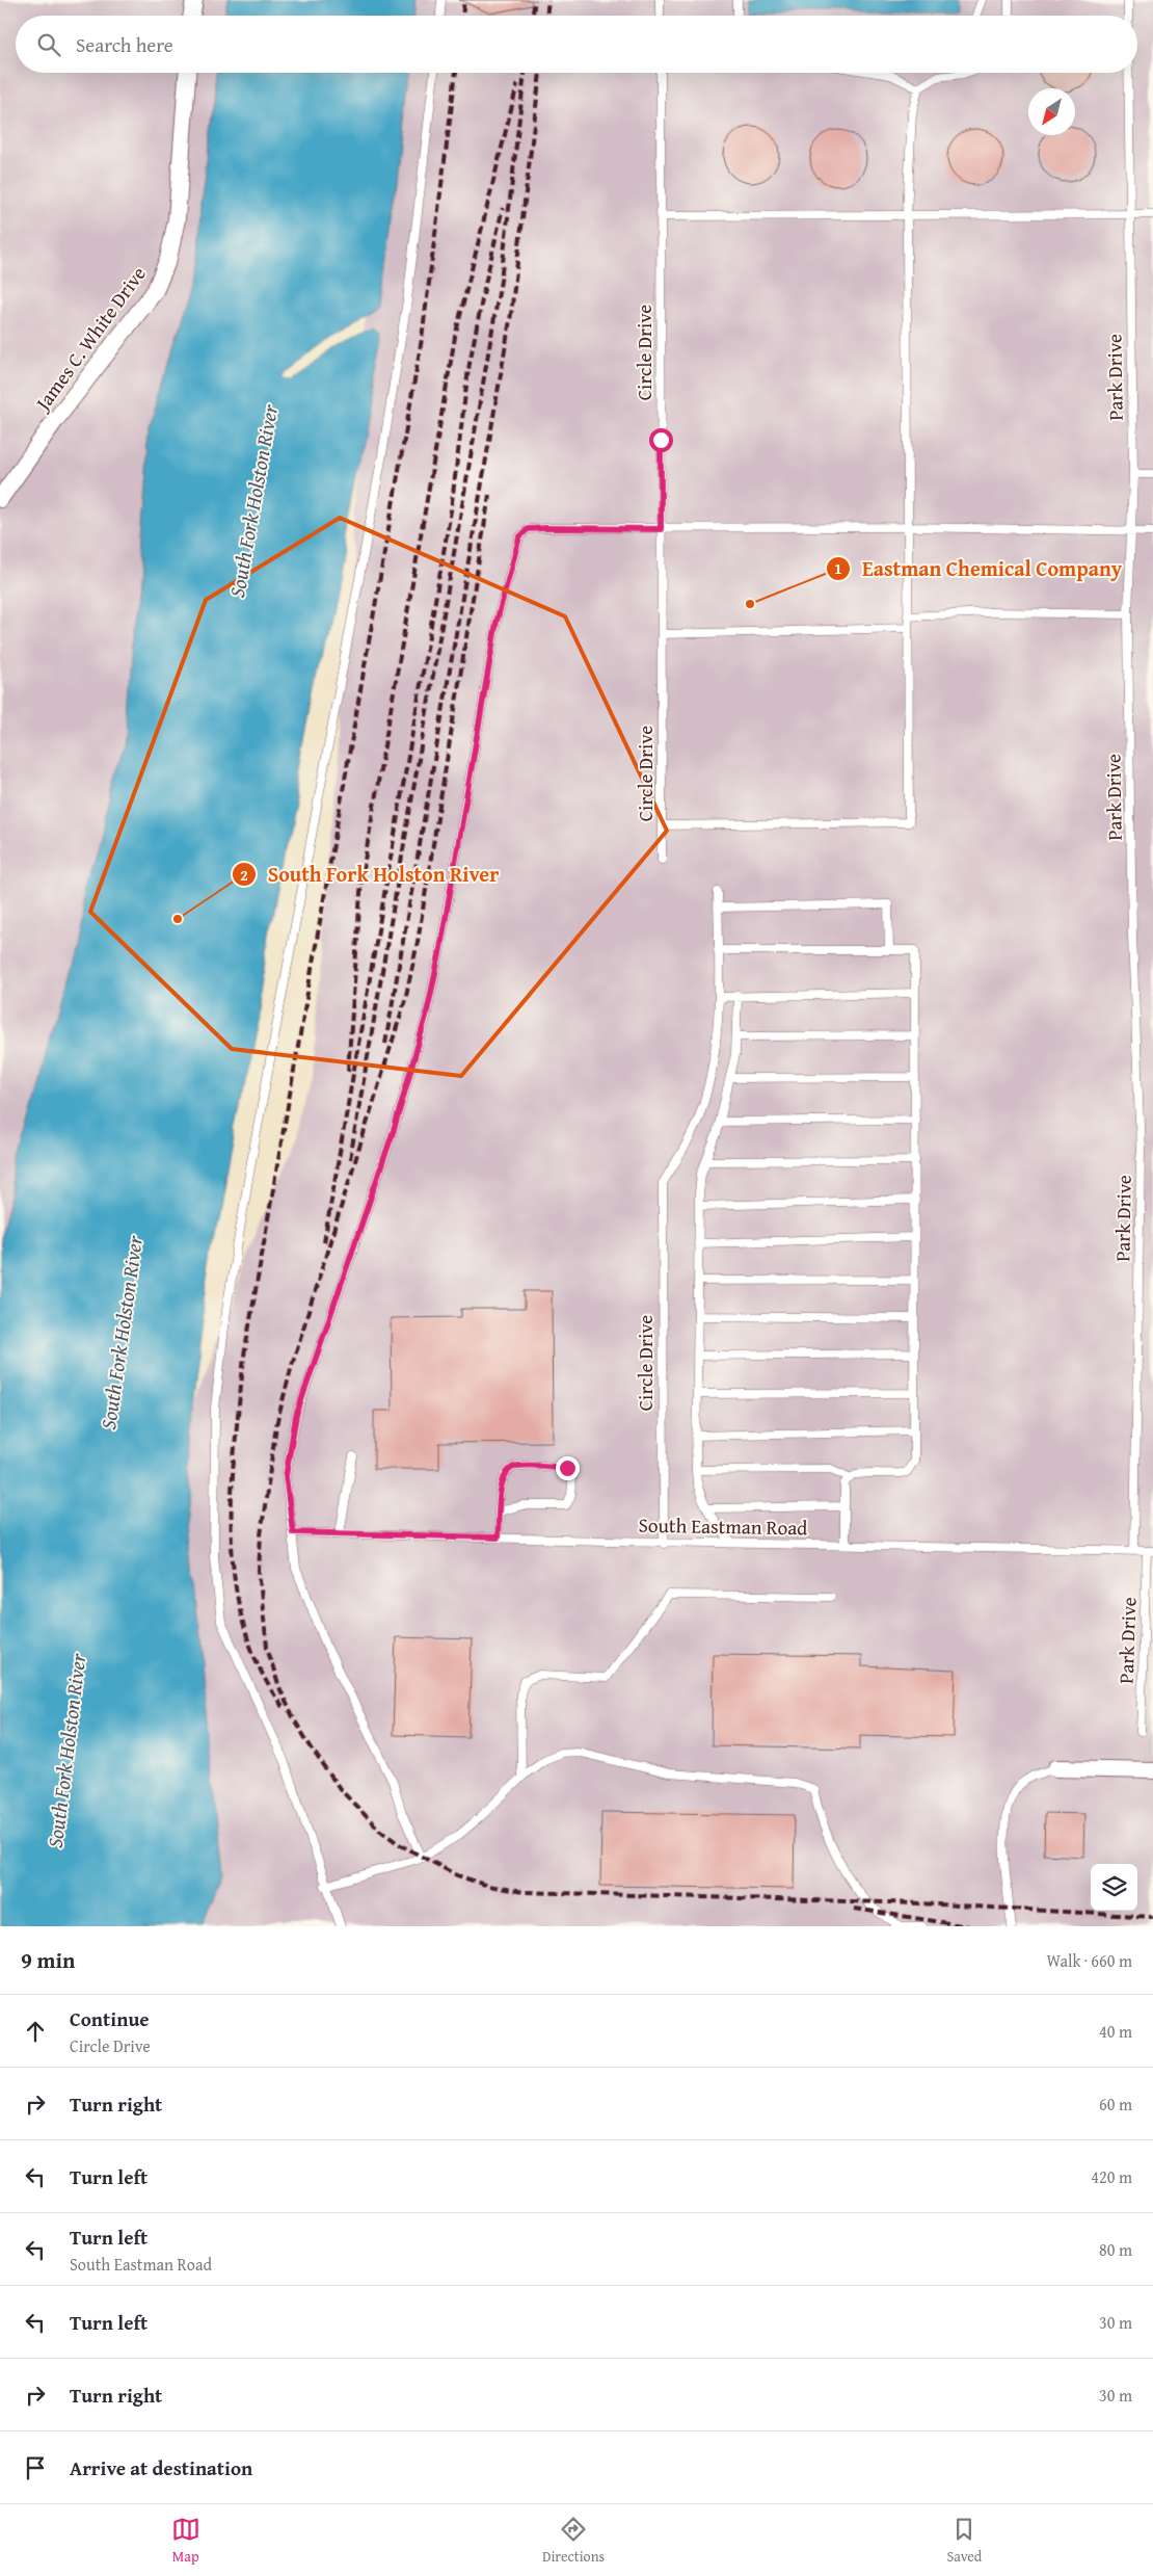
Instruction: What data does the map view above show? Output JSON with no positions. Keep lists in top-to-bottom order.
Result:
{
  "streets": {
    "street": ["James C. White Drive"],
    "lane": ["Circle Drive", "Park Drive", "South Eastman Road"]
  },
  "crossings": [
    ["Circle Drive", "South Eastman Road"],
    ["Park Drive", "South Eastman Road"]
  ],
  "water": ["South Fork Holston River"],
  "places": ["Eastman Chemical Company", "South Fork Holston River"],
  "north": "bottom left",
  "page": {
    "search": "Search here",
    "heading": ["9 min", "Walk · 660 m"],
    "list": [
      ["Continue", "Circle Drive", "40 m"],
      ["Turn right", "60 m"],
      ["Turn left", "420 m"],
      ["Turn left", "South Eastman Road", "80 m"],
      ["Turn left", "30 m"],
      ["Turn right", "30 m"],
      "Arrive at destination"
    ],
    "nav": ["Map", "Directions", "Saved"]
  }
}
